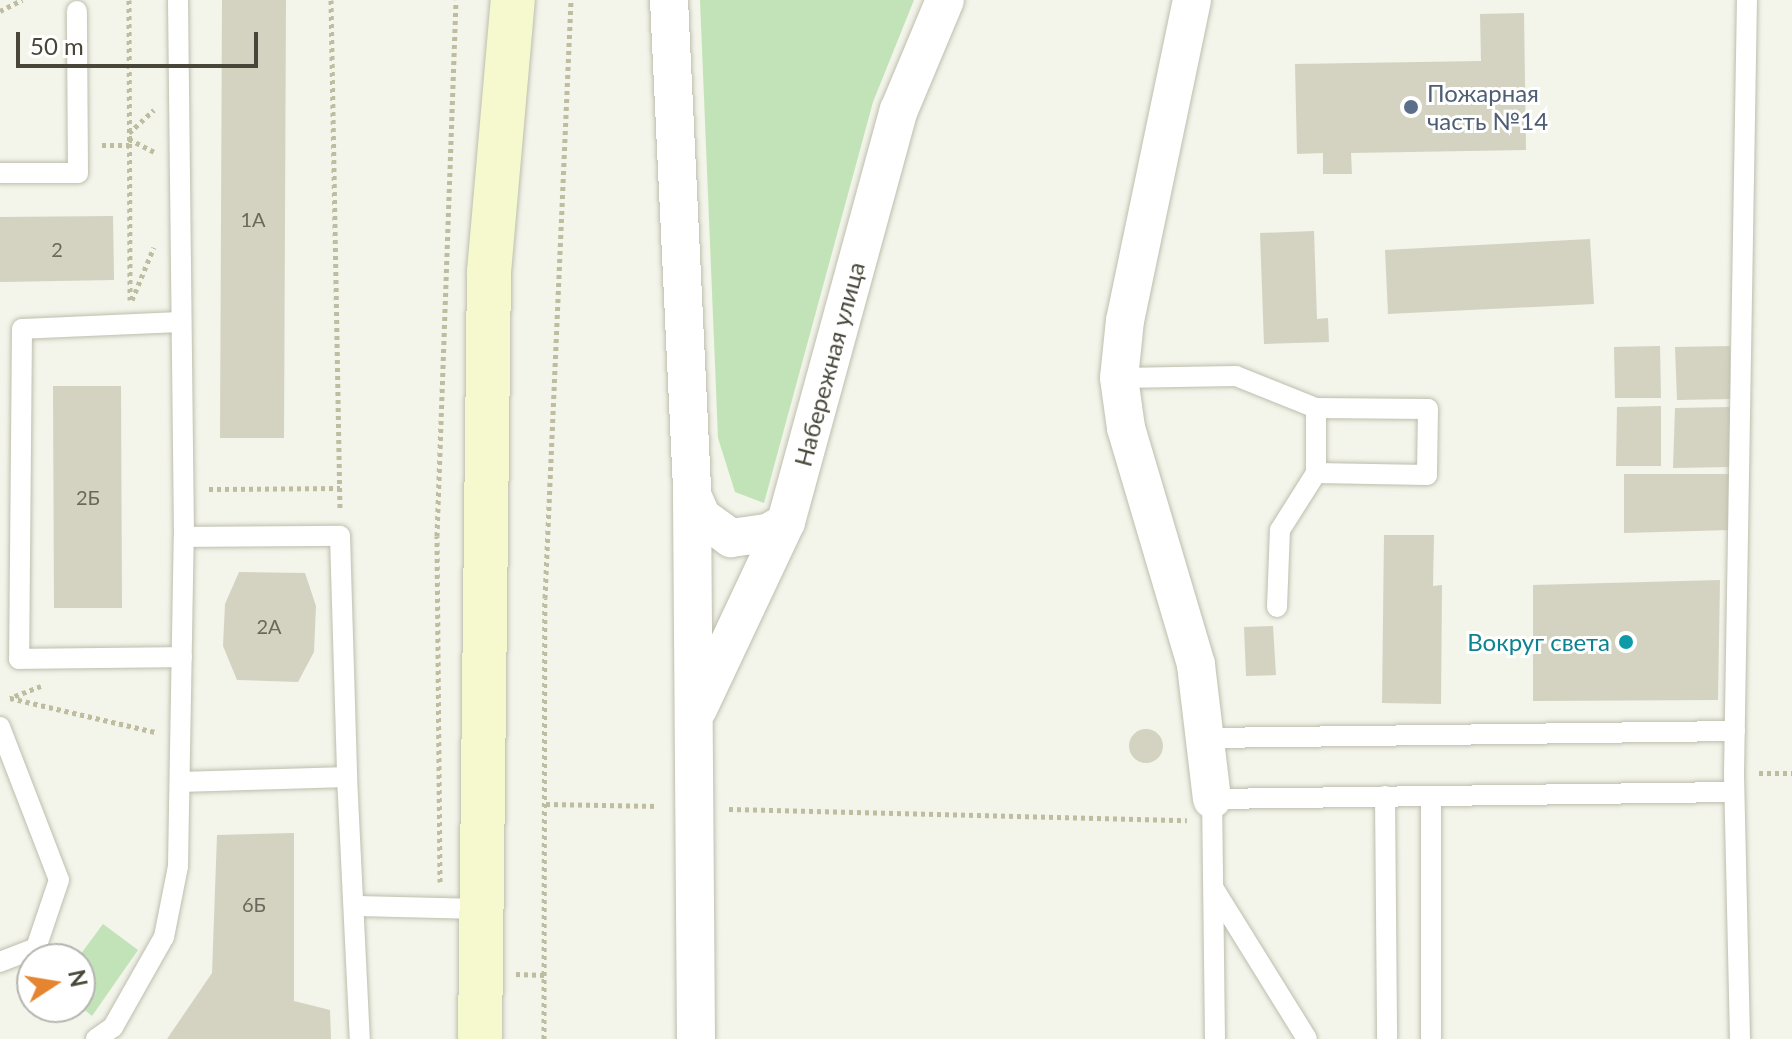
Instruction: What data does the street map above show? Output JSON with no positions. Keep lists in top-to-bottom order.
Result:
{
  "streets": {
    "street": ["Набережная улица"]
  },
  "places": ["Пожарная часть №14", "Вокруг света"],
  "house_numbers": [
    "1А",
    "2",
    "2Б",
    "2А",
    "6Б"
  ],
  "scale_bar": "50 m",
  "north": "right"
}
